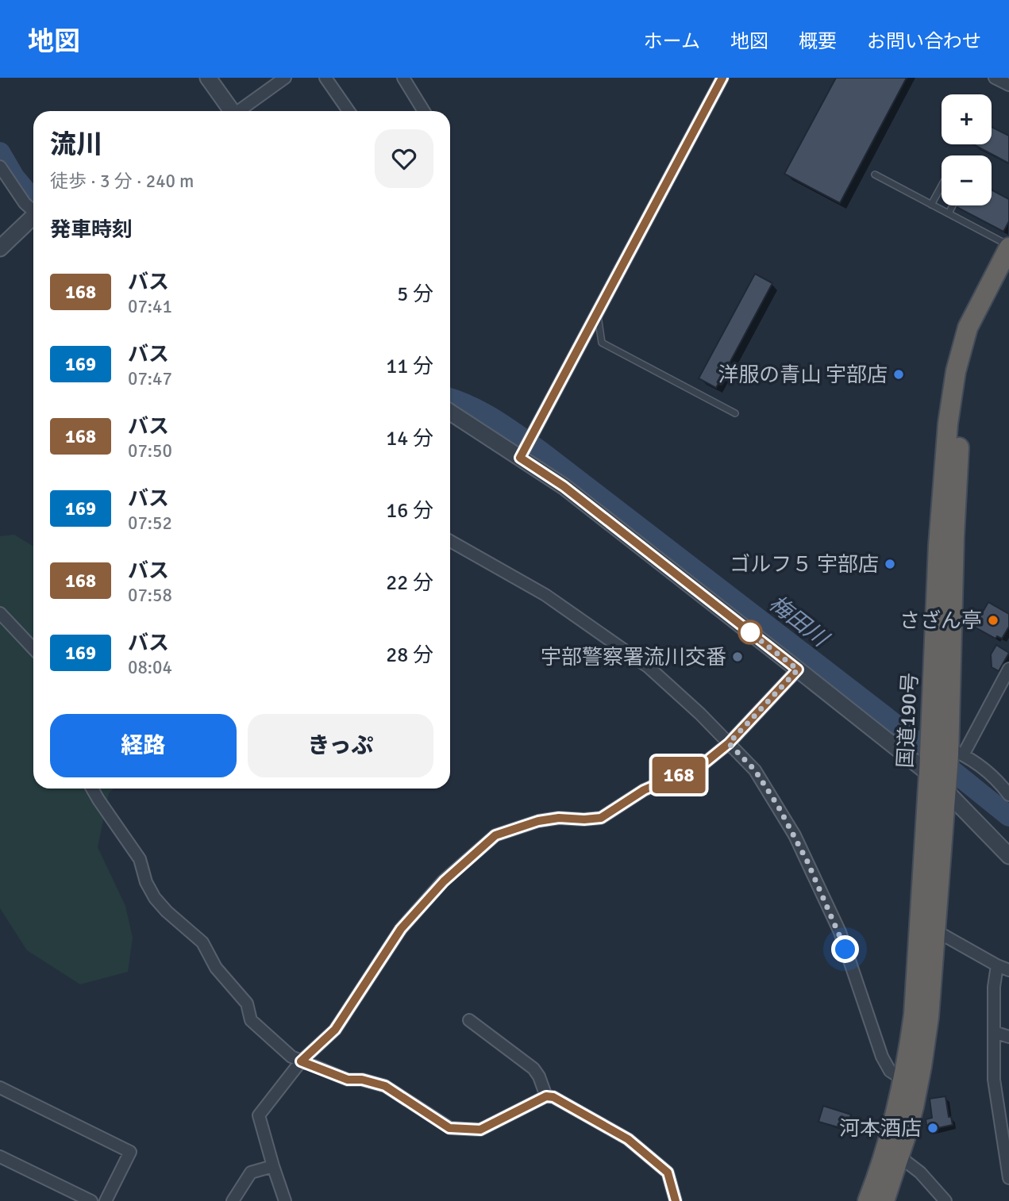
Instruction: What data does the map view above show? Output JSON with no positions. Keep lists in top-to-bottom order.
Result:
{
  "streets": {
    "highway": ["国道190号"]
  },
  "water": ["梅田川"],
  "places": [
    "洋服の青山 宇部店",
    "ゴルフ５ 宇部店",
    "さざん亭",
    "宇部警察署流川交番",
    "河本酒店"
  ],
  "lines": ["bus line 168"],
  "page": {
    "header": "地図",
    "nav": [
      "ホーム",
      "地図",
      "概要",
      "お問い合わせ"
    ],
    "on_map": "168",
    "map_buttons": ["+", "−"],
    "heading": [
      ["流川", "徒歩 · 3 分 · 240 m"],
      "発車時刻"
    ],
    "list": [
      {
        "mark": "168",
        "name": "バス",
        "note": "07:41",
        "value": "5 分"
      },
      {
        "mark": "169",
        "name": "バス",
        "note": "07:47",
        "value": "11 分"
      },
      {
        "mark": "168",
        "name": "バス",
        "note": "07:50",
        "value": "14 分"
      },
      {
        "mark": "169",
        "name": "バス",
        "note": "07:52",
        "value": "16 分"
      },
      {
        "mark": "168",
        "name": "バス",
        "note": "07:58",
        "value": "22 分"
      },
      {
        "mark": "169",
        "name": "バス",
        "note": "08:04",
        "value": "28 分"
      }
    ],
    "buttons": ["経路", "きっぷ"]
  }
}
